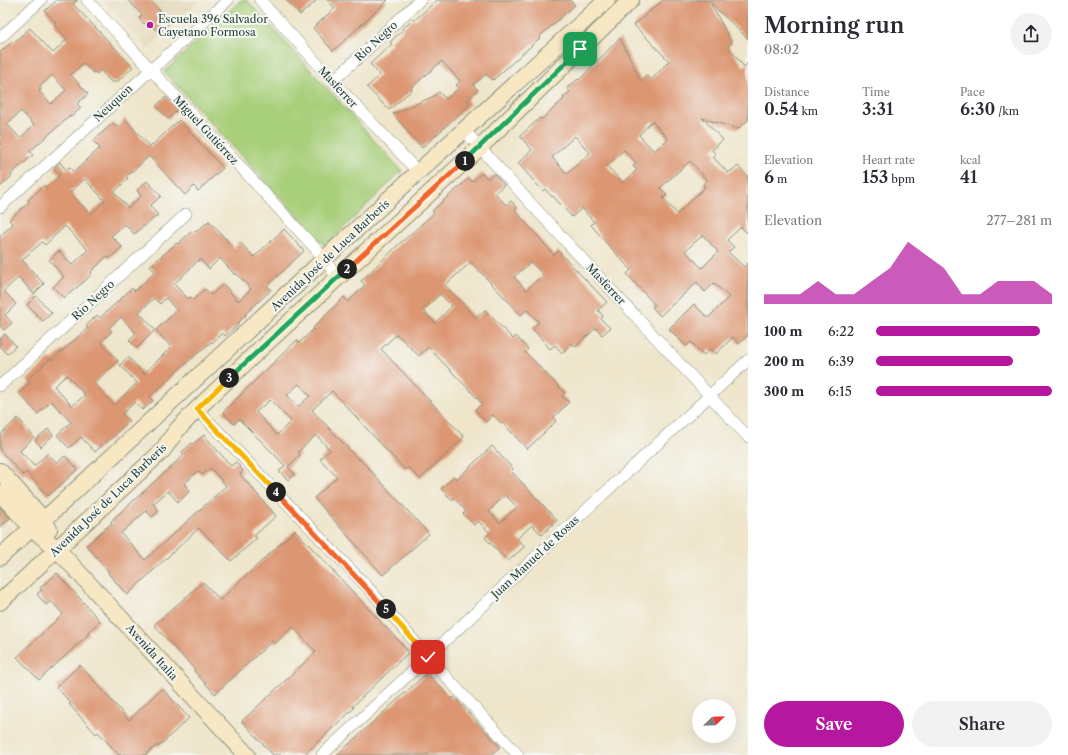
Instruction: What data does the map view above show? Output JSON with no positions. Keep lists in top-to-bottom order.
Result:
{
  "streets": {
    "main road": ["Avenida José de Luca Barberis", "Avenida Italia"],
    "street": [
      "Río Negro",
      "Masferrer",
      "Neuquen",
      "Miguel Gutiérrez",
      "Juan Manuel de Rosas"
    ]
  },
  "crossings": [
    ["Río Negro", "Masferrer"],
    ["Masferrer", "Avenida José de Luca Barberis"],
    ["Masferrer", "Juan Manuel de Rosas"],
    ["Neuquen", "Miguel Gutiérrez"],
    ["Miguel Gutiérrez", "Avenida José de Luca Barberis"],
    ["Avenida José de Luca Barberis", "Avenida Italia"]
  ],
  "places": ["Escuela 396 Salvador Cayetano Formosa"],
  "north": "top right",
  "page": {
    "heading": ["Morning run", "08:02"],
    "stats": [
      ["Distance", "0.54 km"],
      ["Time", "3:31"],
      ["Pace", "6:30 /km"],
      ["Elevation", "6 m"],
      ["Heart rate", "153 bpm"],
      ["kcal", "41"]
    ],
    "pins": [
      "1",
      "2",
      "3",
      "4",
      "5"
    ],
    "chart": ["Elevation", "277–281 m"],
    "list": [
      {
        "name": "100 m",
        "note": "6:22"
      },
      {
        "name": "200 m",
        "note": "6:39"
      },
      {
        "name": "300 m",
        "note": "6:15"
      }
    ],
    "buttons": ["Save", "Share"]
  }
}
